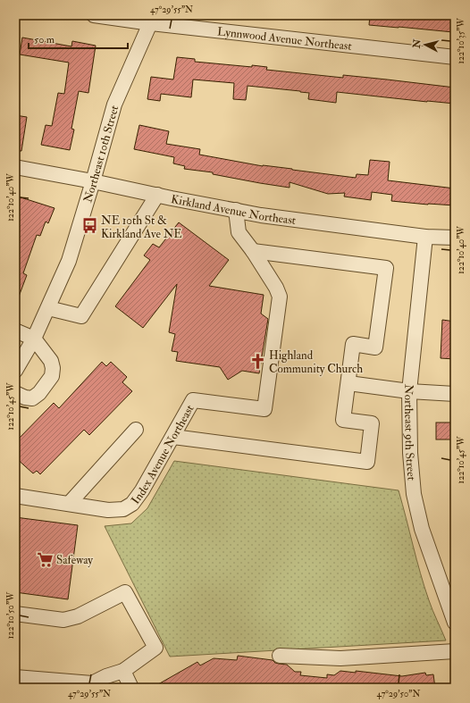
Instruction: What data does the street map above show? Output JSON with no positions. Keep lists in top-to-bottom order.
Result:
{
  "streets": {
    "street": [
      "Lynnwood Avenue Northeast",
      "Northeast 10th Street",
      "Kirkland Avenue Northeast",
      "Northeast 9th Street",
      "Index Avenue Northeast"
    ]
  },
  "crossings": [
    ["Lynnwood Avenue Northeast", "Northeast 10th Street"],
    ["Northeast 10th Street", "Kirkland Avenue Northeast"],
    ["Kirkland Avenue Northeast", "Northeast 9th Street"]
  ],
  "places": {
    "bus stop": ["NE 10th St & Kirkland Ave NE"],
    "church": ["Highland Community Church"],
    "supermarket": ["Safeway"]
  },
  "scale_bar": "50 m",
  "north": "left",
  "coordinates": [
    "47°29'55\"N",
    "122°10'35\"W",
    "122°10'40\"W",
    "122°10'45\"W",
    "122°10'50\"W",
    "47°29'50\"N"
  ]
}
